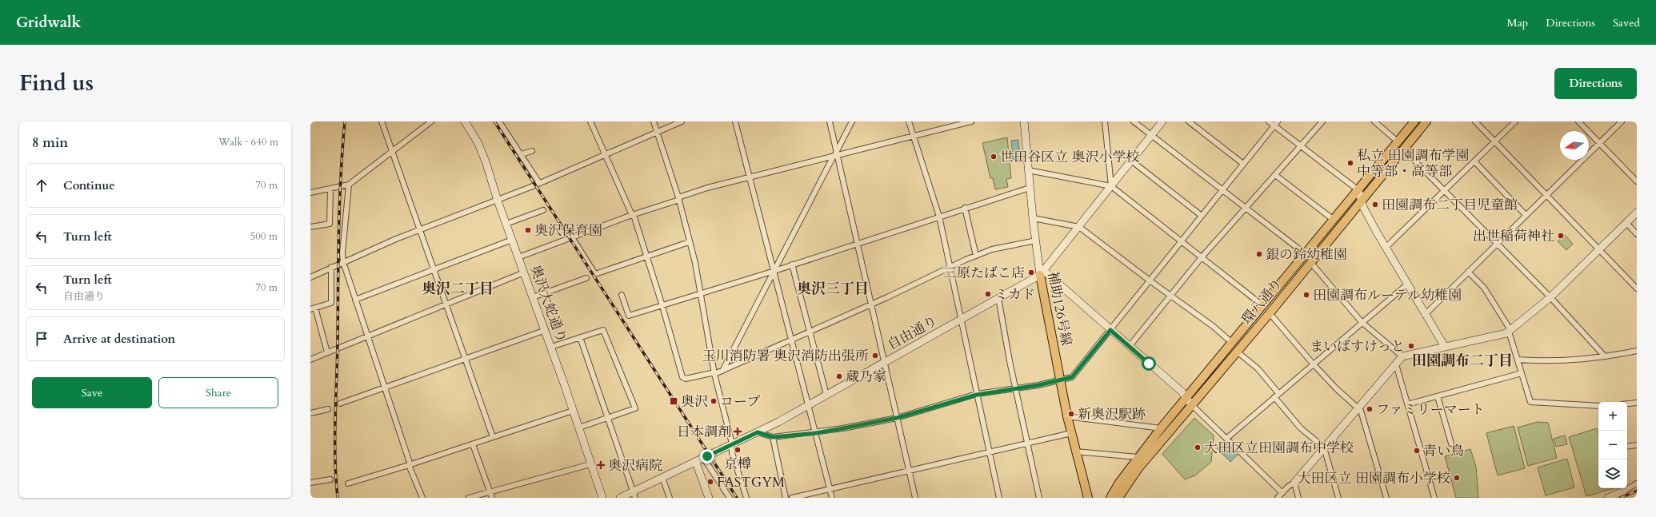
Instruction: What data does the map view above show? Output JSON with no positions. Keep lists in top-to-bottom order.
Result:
{
  "streets": {
    "main road": ["環八通り", "補助126号線"],
    "street": ["奥沢大蛇通り", "自由通り"]
  },
  "crossings": [
    ["補助126号線", "自由通り"]
  ],
  "districts": ["奥沢二丁目", "奥沢三丁目", "田園調布二丁目"],
  "places": {
    "other": [
      "世田谷区立 奥沢小学校",
      "私立 田園調布学園 中等部・高等部",
      "田園調布二丁目児童館",
      "奥沢保育園",
      "出世稲荷神社",
      "銀の鈴幼稚園",
      "三原たばこ店",
      "ミカド",
      "田園調布ルーテル幼稚園",
      "まいばすけっと",
      "玉川消防署 奥沢消防出張所",
      "蔵乃家",
      "コープ",
      "ファミリーマート",
      "新奥沢駅跡",
      "大田区立田園調布中学校",
      "京樽",
      "青い鳥",
      "大田区立 田園調布小学校",
      "FASTGYM"
    ],
    "transit": ["奥沢"],
    "health": ["日本調剤", "奥沢病院"]
  },
  "north": "left",
  "page": {
    "header": "Gridwalk",
    "nav": ["Map", "Directions", "Saved"],
    "title": "Find us",
    "buttons": [
      "Directions",
      ["Save", "Share"]
    ],
    "heading": ["8 min", "Walk · 640 m"],
    "list": [
      ["Continue", "70 m"],
      ["Turn left", "500 m"],
      ["Turn left", "自由通り", "70 m"],
      "Arrive at destination"
    ],
    "map_buttons": ["+", "−"]
  }
}
